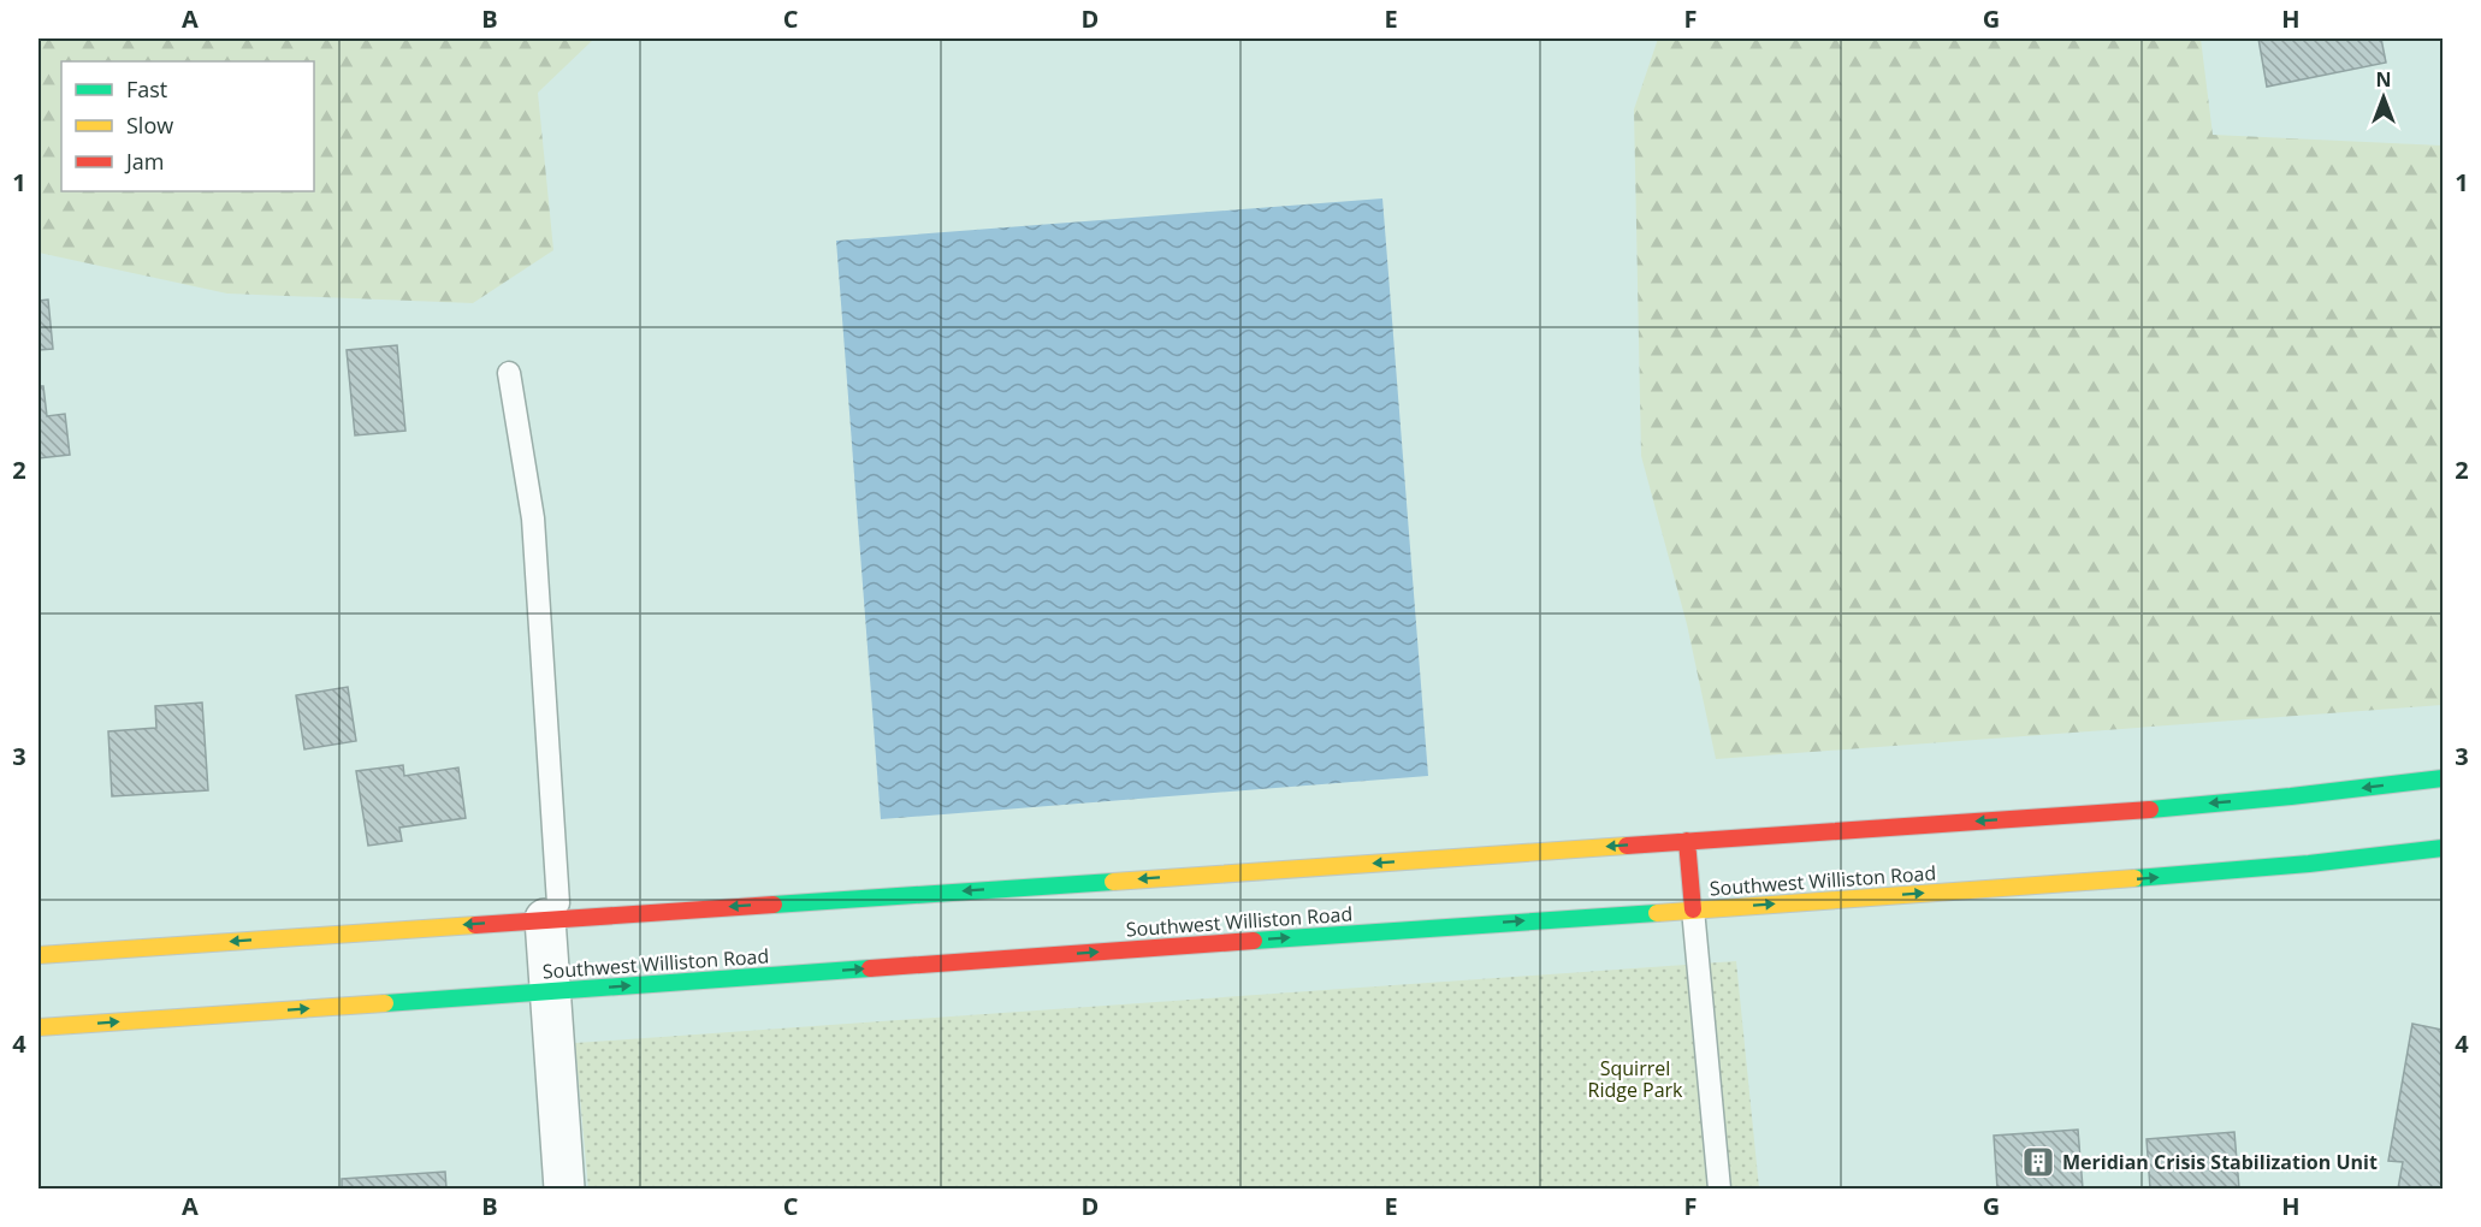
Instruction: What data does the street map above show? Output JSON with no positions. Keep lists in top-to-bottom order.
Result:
{
  "streets": {
    "highway": ["Southwest Williston Road"]
  },
  "parks": ["Squirrel Ridge Park"],
  "places": {
    "building": ["Meridian Crisis Stabilization Unit"]
  },
  "legend": ["Fast", "Slow", "Jam"],
  "north": "top",
  "grid": {
    "columns": [
      "A",
      "B",
      "C",
      "D",
      "E",
      "F",
      "G",
      "H"
    ],
    "rows": [
      "1",
      "2",
      "3",
      "4"
    ]
  }
}
